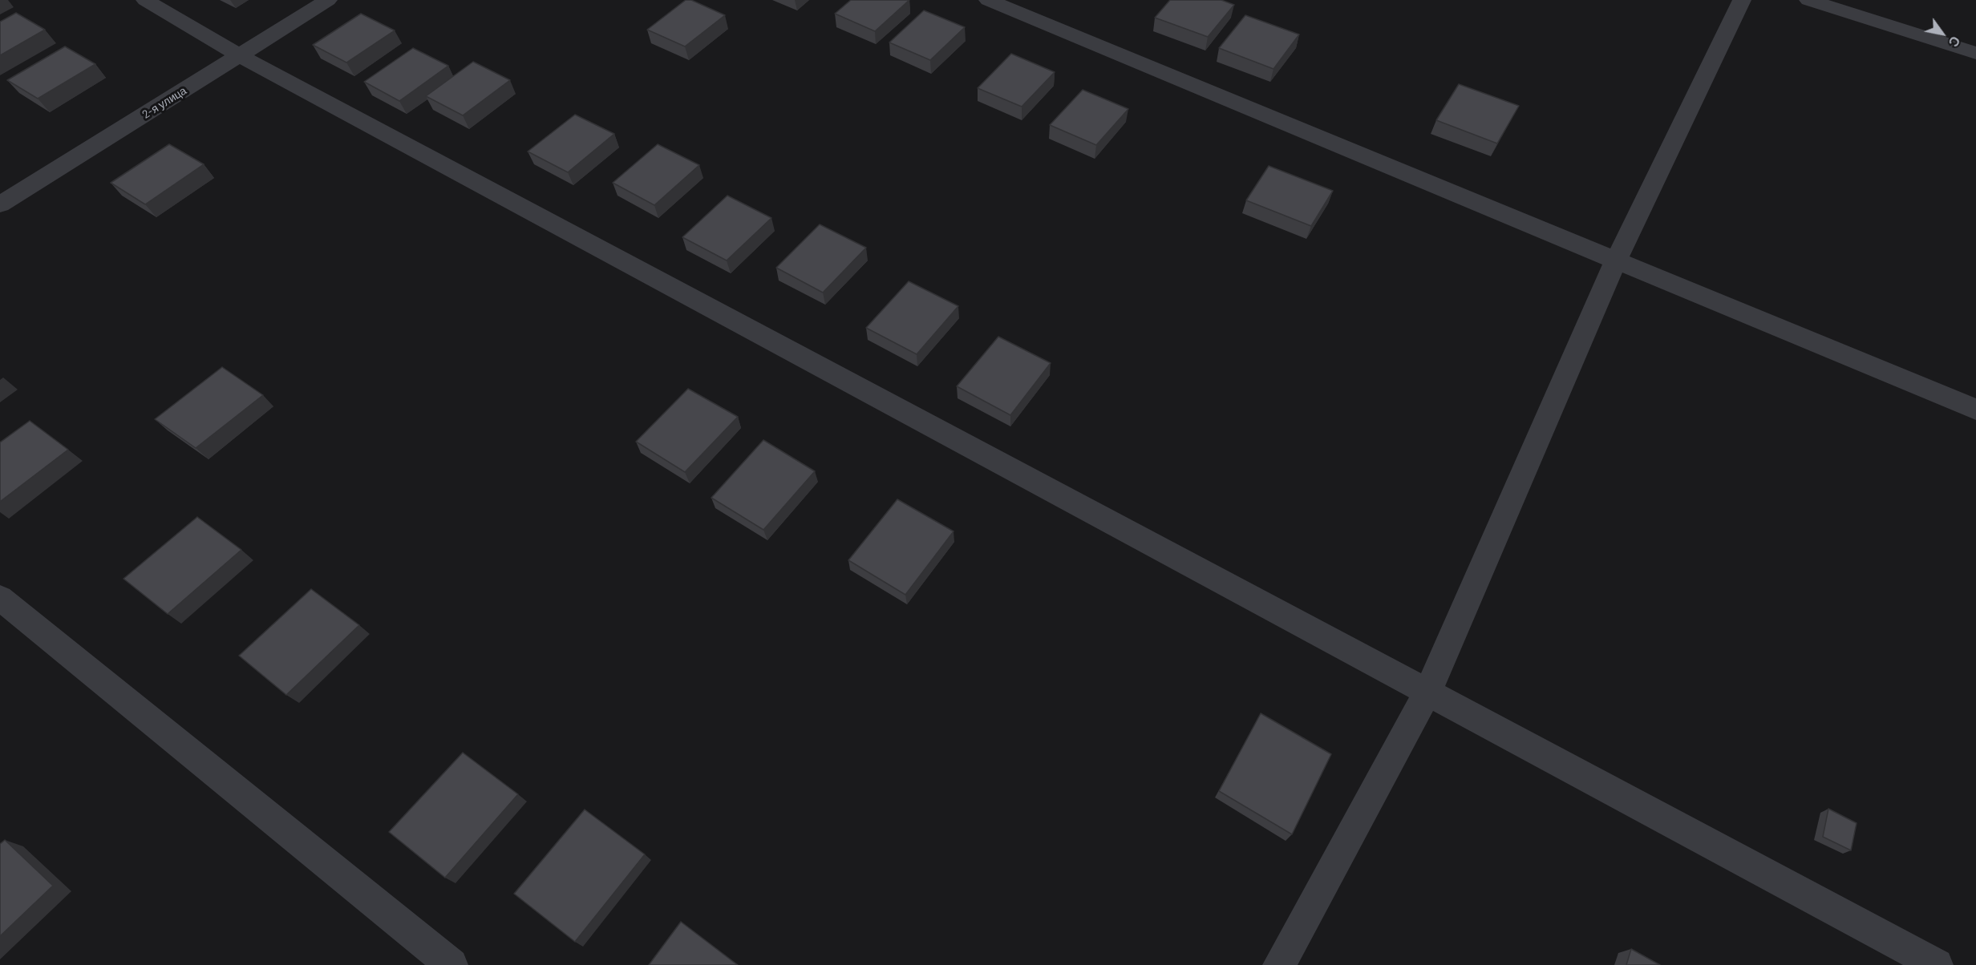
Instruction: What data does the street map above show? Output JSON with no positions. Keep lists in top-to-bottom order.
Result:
{
  "streets": {
    "street": ["2-я улица"]
  },
  "north": "bottom right"
}
